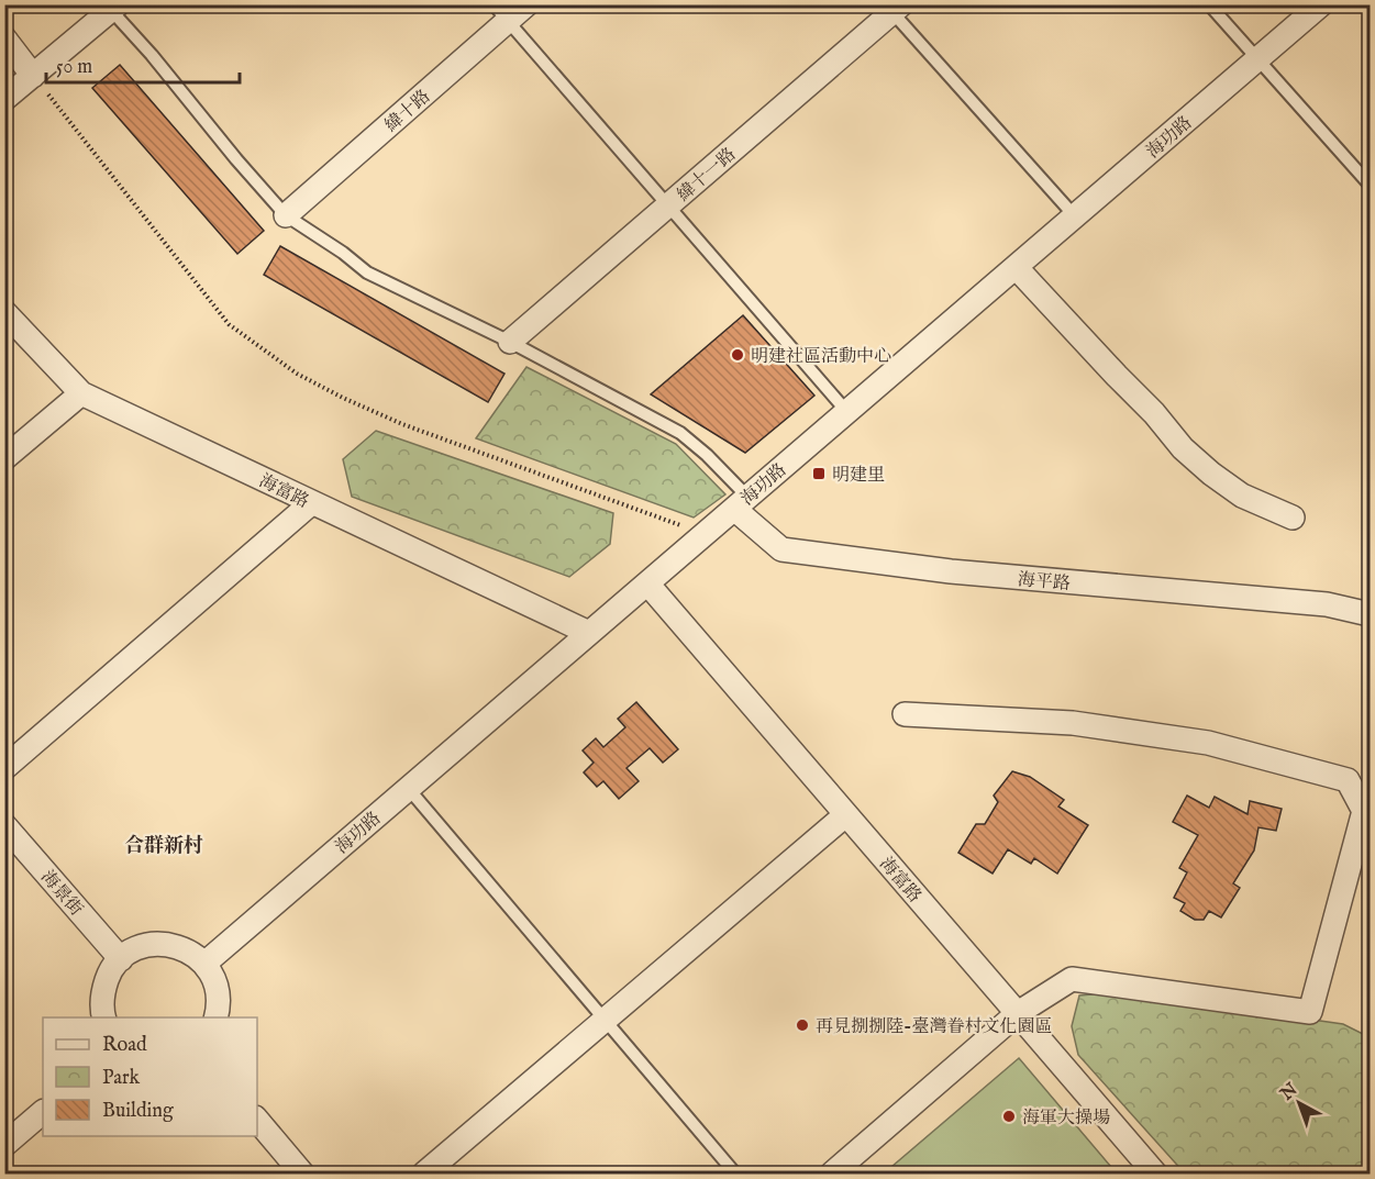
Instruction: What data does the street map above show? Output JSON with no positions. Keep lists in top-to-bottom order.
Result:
{
  "streets": {
    "street": [
      "緯十路",
      "海功路",
      "緯十一路",
      "海富路",
      "海平路",
      "海景街"
    ]
  },
  "crossings": [
    ["海功路", "海富路"],
    ["海功路", "海平路"]
  ],
  "districts": ["合群新村"],
  "places": {
    "other": ["明建社區活動中心", "再見捌捌陸-臺灣眷村文化園區", "海軍大操場"],
    "transit": ["明建里"]
  },
  "legend": ["Road", "Park", "Building"],
  "scale_bar": "50 m",
  "north": "top left"
}
